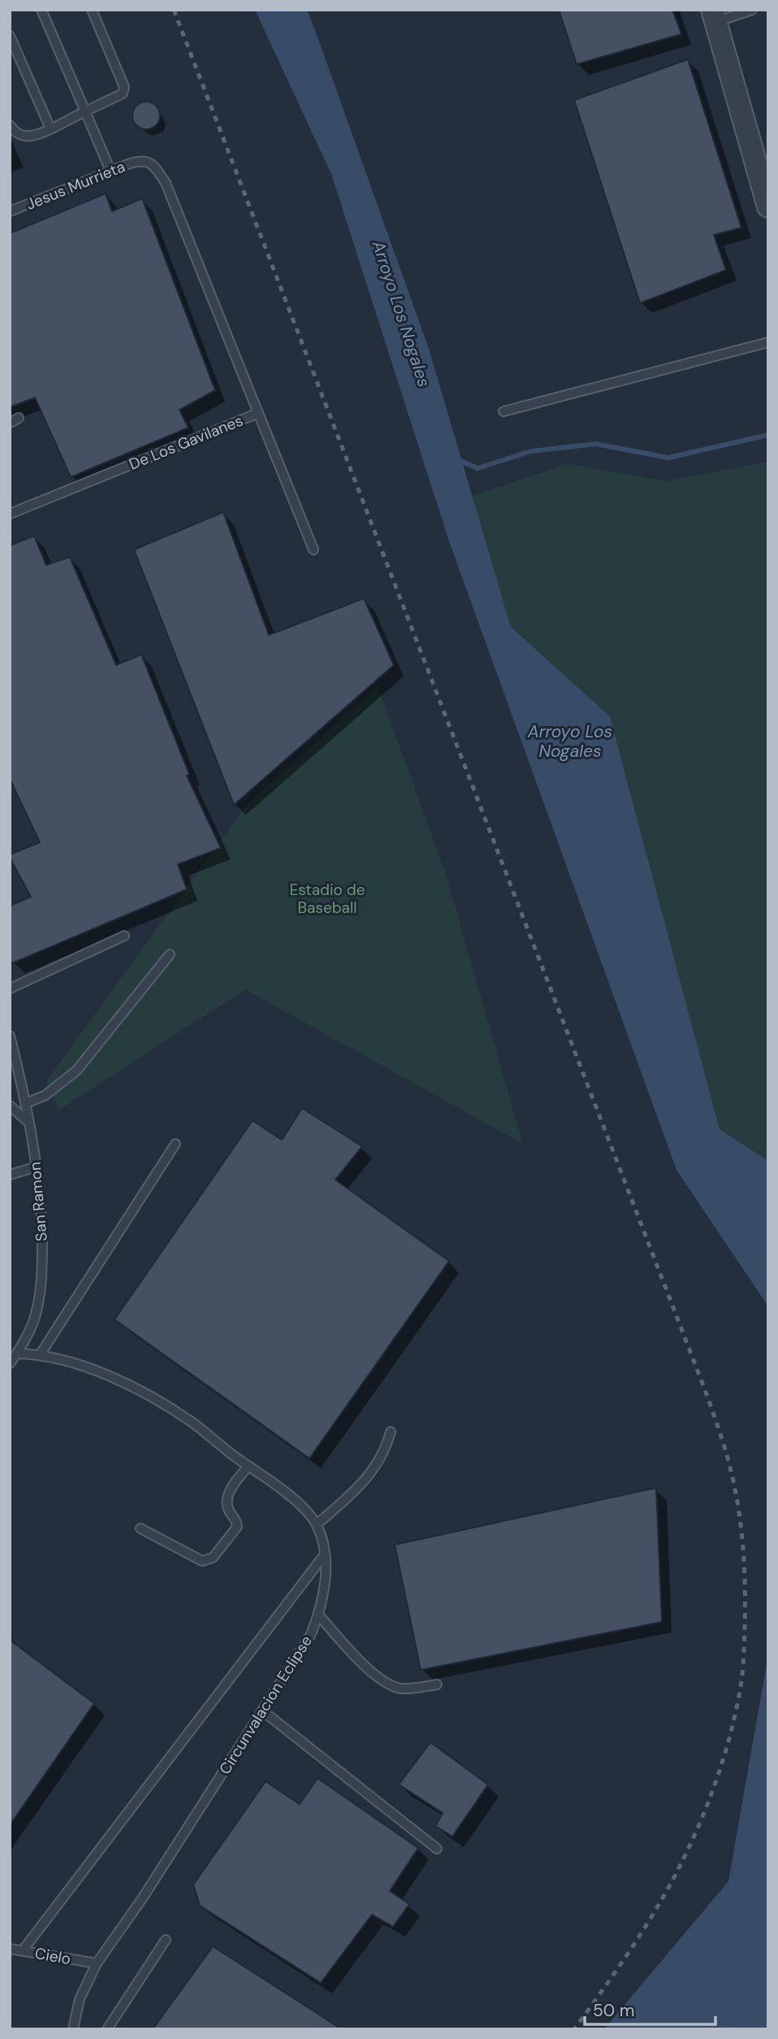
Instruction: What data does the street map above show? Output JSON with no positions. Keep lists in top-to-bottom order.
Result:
{
  "streets": {
    "lane": [
      "Jesus Murrieta",
      "De Los Gavilanes",
      "San Ramon",
      "Circunvalacion Eclipse",
      "Cielo"
    ]
  },
  "crossings": [
    ["Jesus Murrieta", "De Los Gavilanes"],
    ["San Ramon", "Circunvalacion Eclipse"],
    ["Circunvalacion Eclipse", "Cielo"]
  ],
  "water": ["Arroyo Los Nogales"],
  "parks": ["Estadio de Baseball"],
  "scale_bar": "50 m"
}
